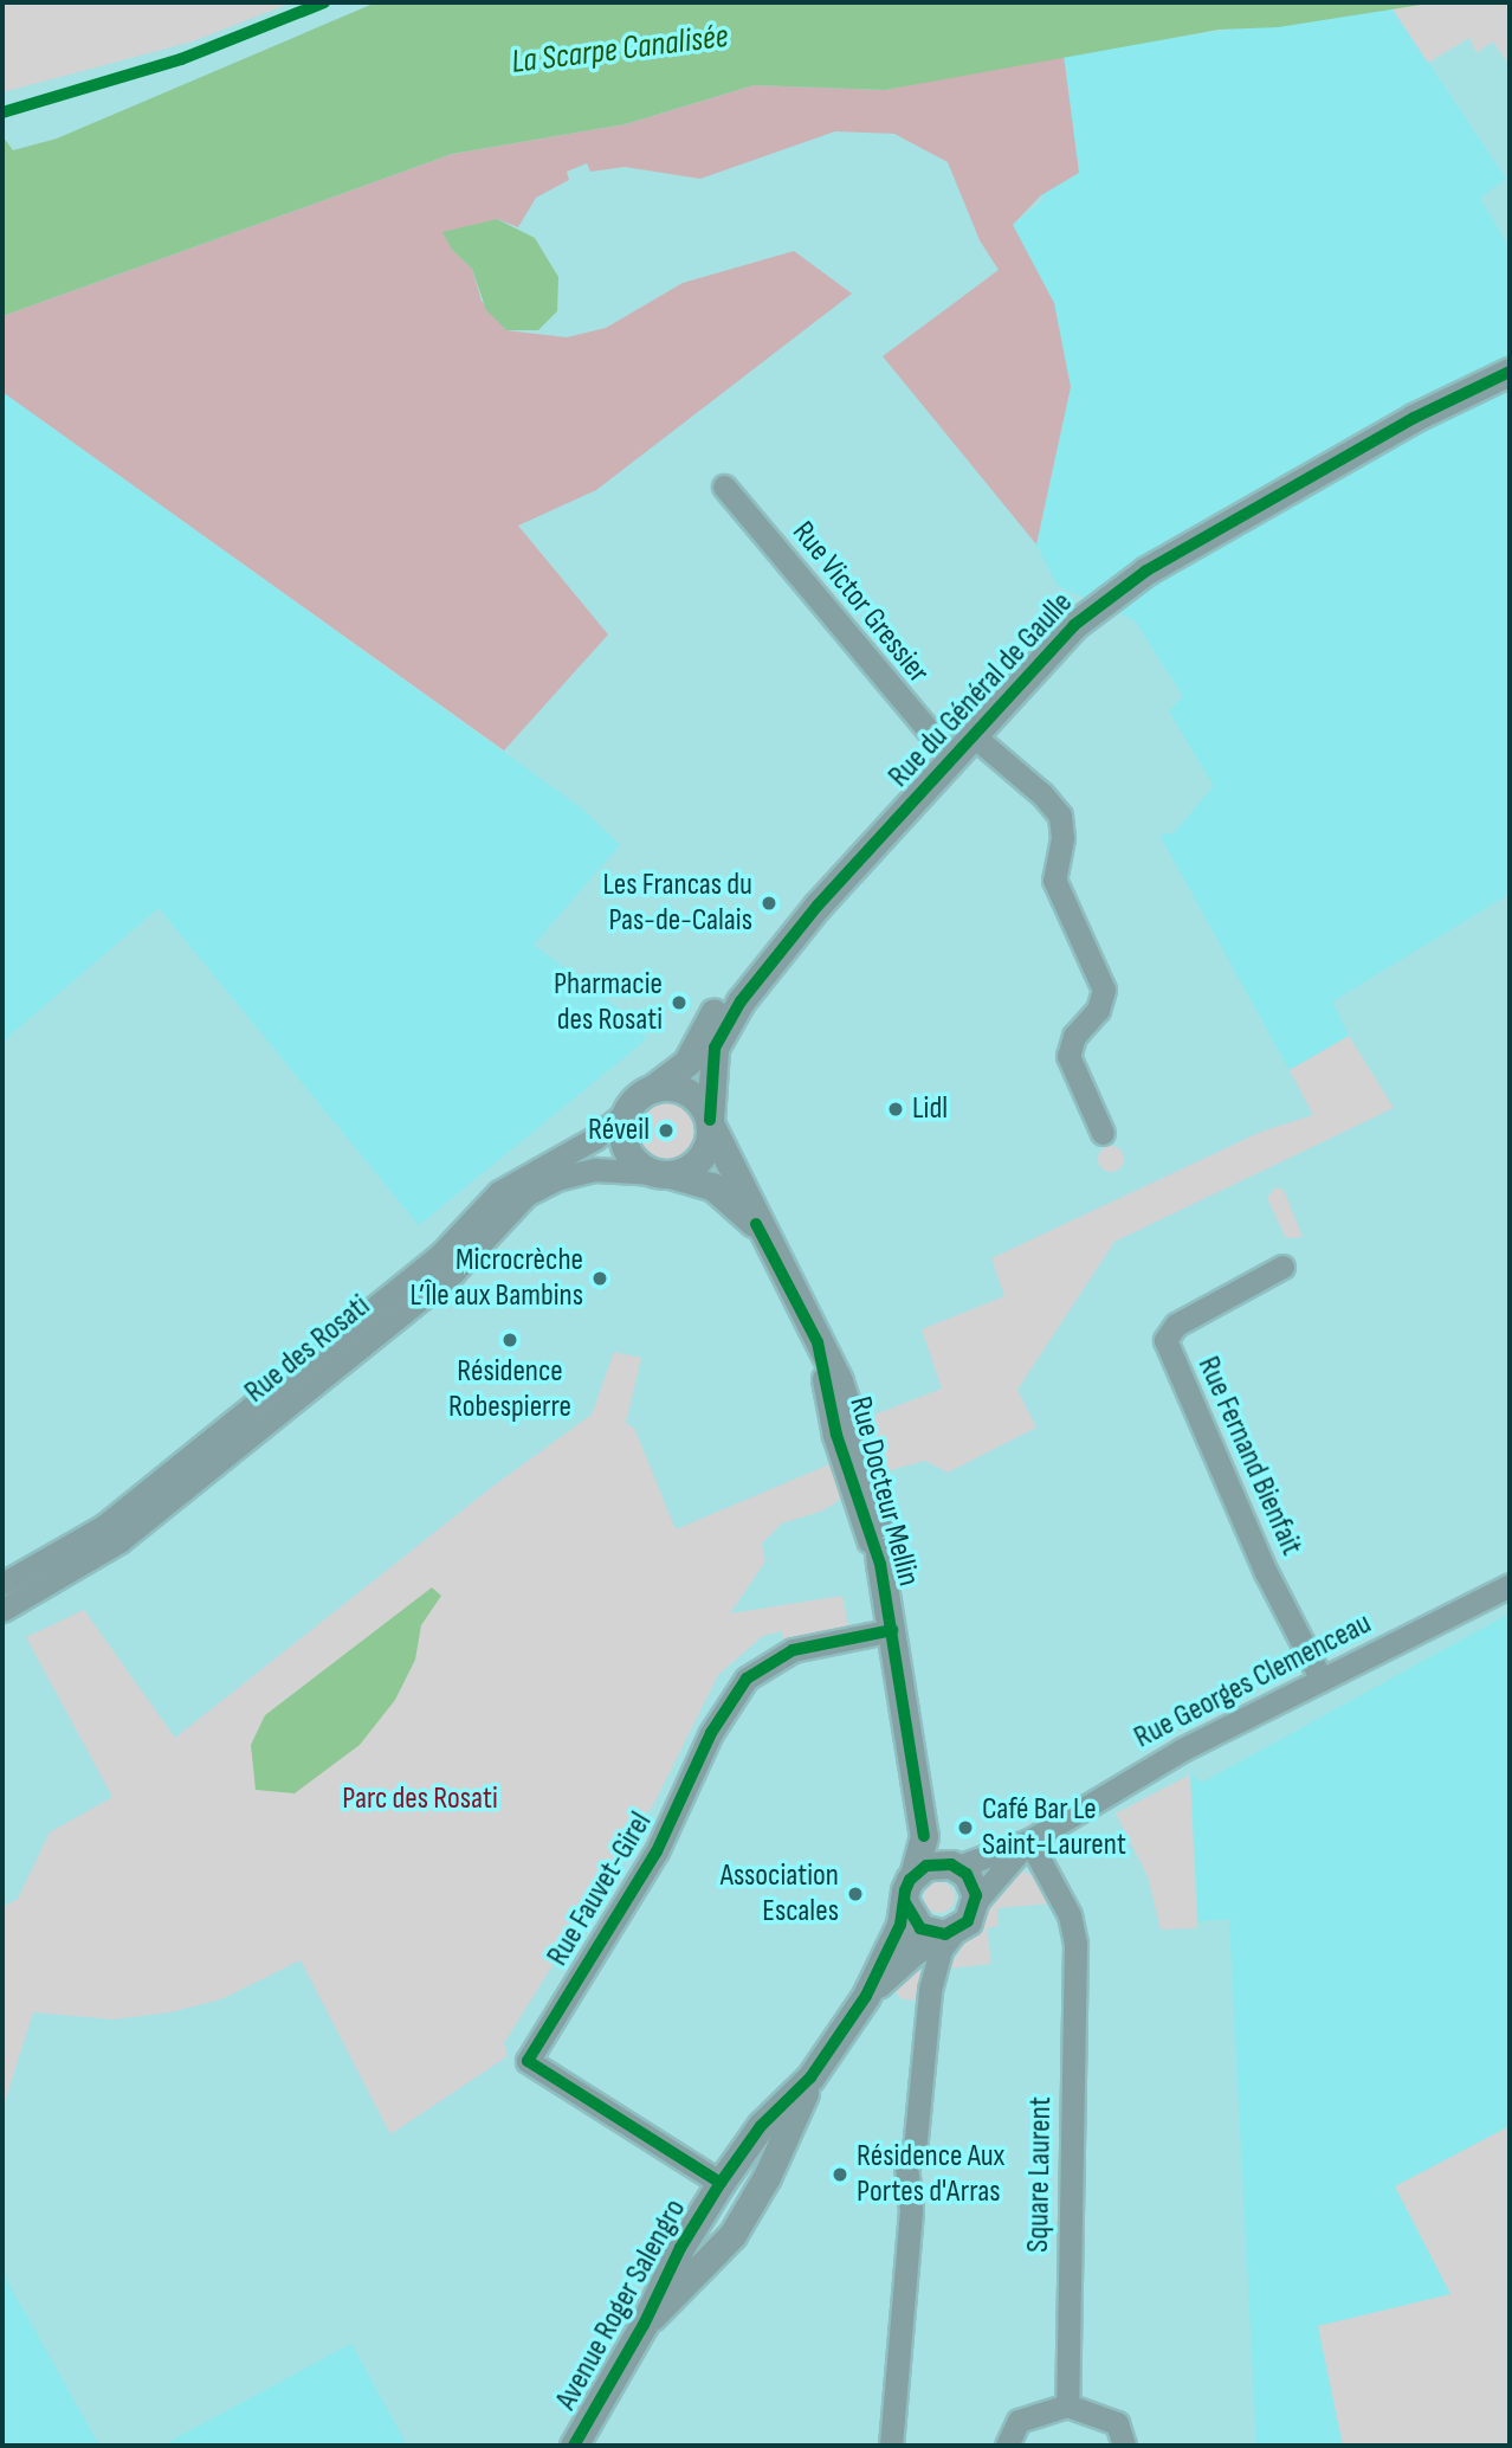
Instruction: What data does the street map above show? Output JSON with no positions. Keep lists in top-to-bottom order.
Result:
{
  "streets": {
    "street": [
      "Rue Victor Gressier",
      "Rue du Général de Gaulle",
      "Rue des Rosati",
      "Rue Fernand Bienfait",
      "Rue Docteur Mellin",
      "Rue Georges Clemenceau",
      "Rue Fauvet-Girel",
      "Square Laurent",
      "Avenue Roger Salengro"
    ]
  },
  "crossings": [
    ["Rue Victor Gressier", "Rue du Général de Gaulle"],
    ["Rue du Général de Gaulle", "Rue des Rosati"],
    ["Rue du Général de Gaulle", "Rue Docteur Mellin"],
    ["Rue des Rosati", "Rue Docteur Mellin"],
    ["Rue Fernand Bienfait", "Rue Georges Clemenceau"],
    ["Rue Docteur Mellin", "Rue Fauvet-Girel"],
    ["Rue Georges Clemenceau", "Square Laurent"],
    ["Rue Fauvet-Girel", "Avenue Roger Salengro"]
  ],
  "water": ["La Scarpe Canalisée"],
  "parks": ["Parc des Rosati"],
  "places": [
    "Les Francas du Pas-de-Calais",
    "Pharmacie des Rosati",
    "Lidl",
    "Réveil",
    "Microcrèche L’Île aux Bambins",
    "Résidence Robespierre",
    "Café Bar Le Saint-Laurent",
    "Association Escales",
    "Résidence Aux Portes d'Arras"
  ]
}
